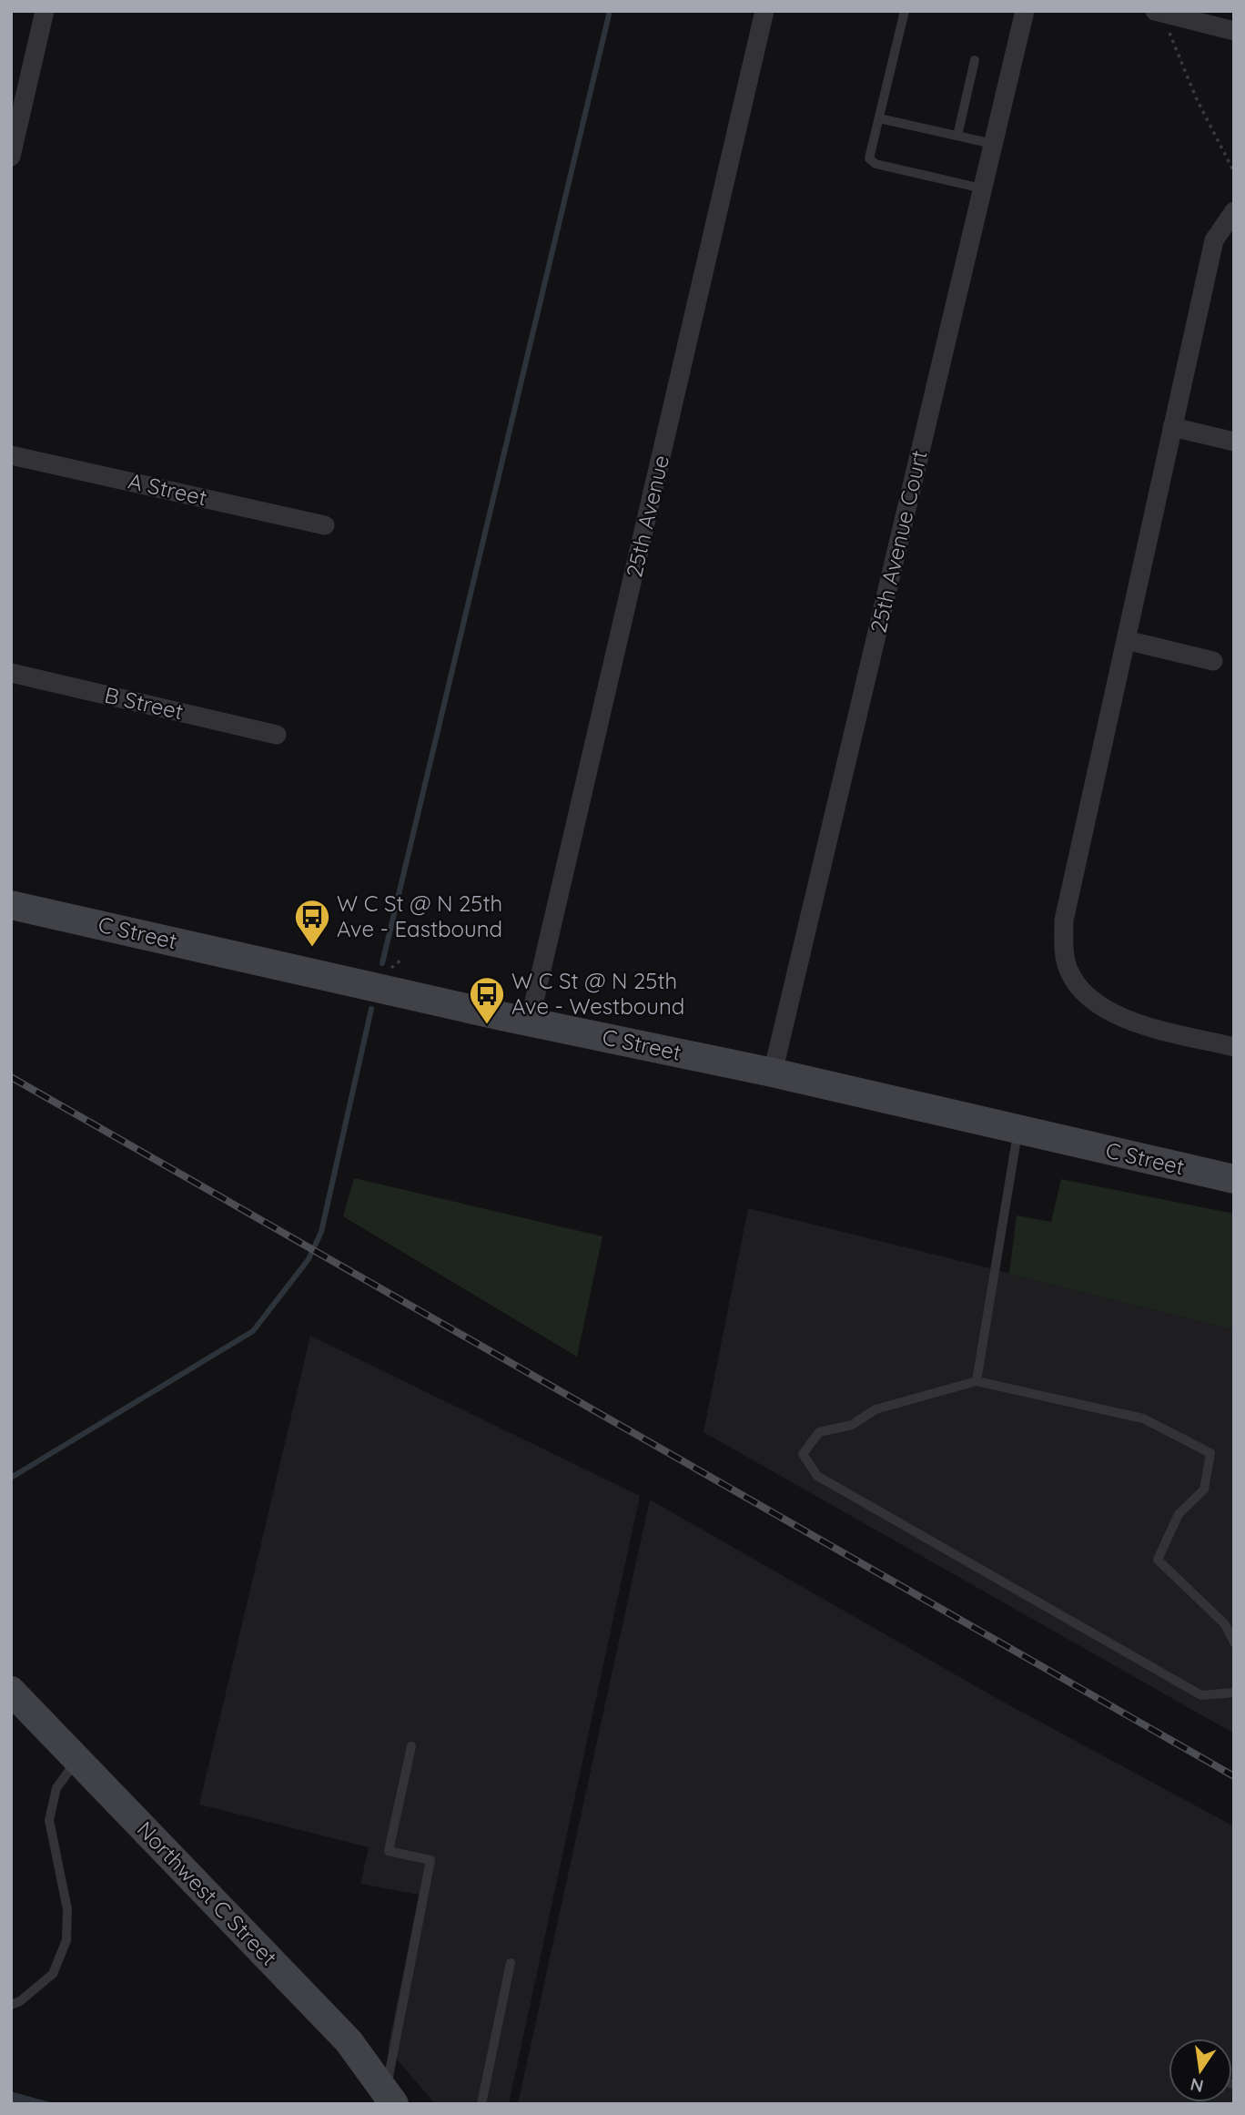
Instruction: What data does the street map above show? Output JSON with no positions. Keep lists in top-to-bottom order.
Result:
{
  "streets": {
    "street": [
      "A Street",
      "25th Avenue",
      "25th Avenue Court",
      "B Street",
      "C Street",
      "Northwest C Street"
    ]
  },
  "crossings": [
    ["25th Avenue", "C Street"],
    ["25th Avenue Court", "C Street"]
  ],
  "places": {
    "bus stop": ["W C St @ N 25th Ave - Eastbound", "W C St @ N 25th Ave - Westbound"]
  },
  "north": "bottom"
}
